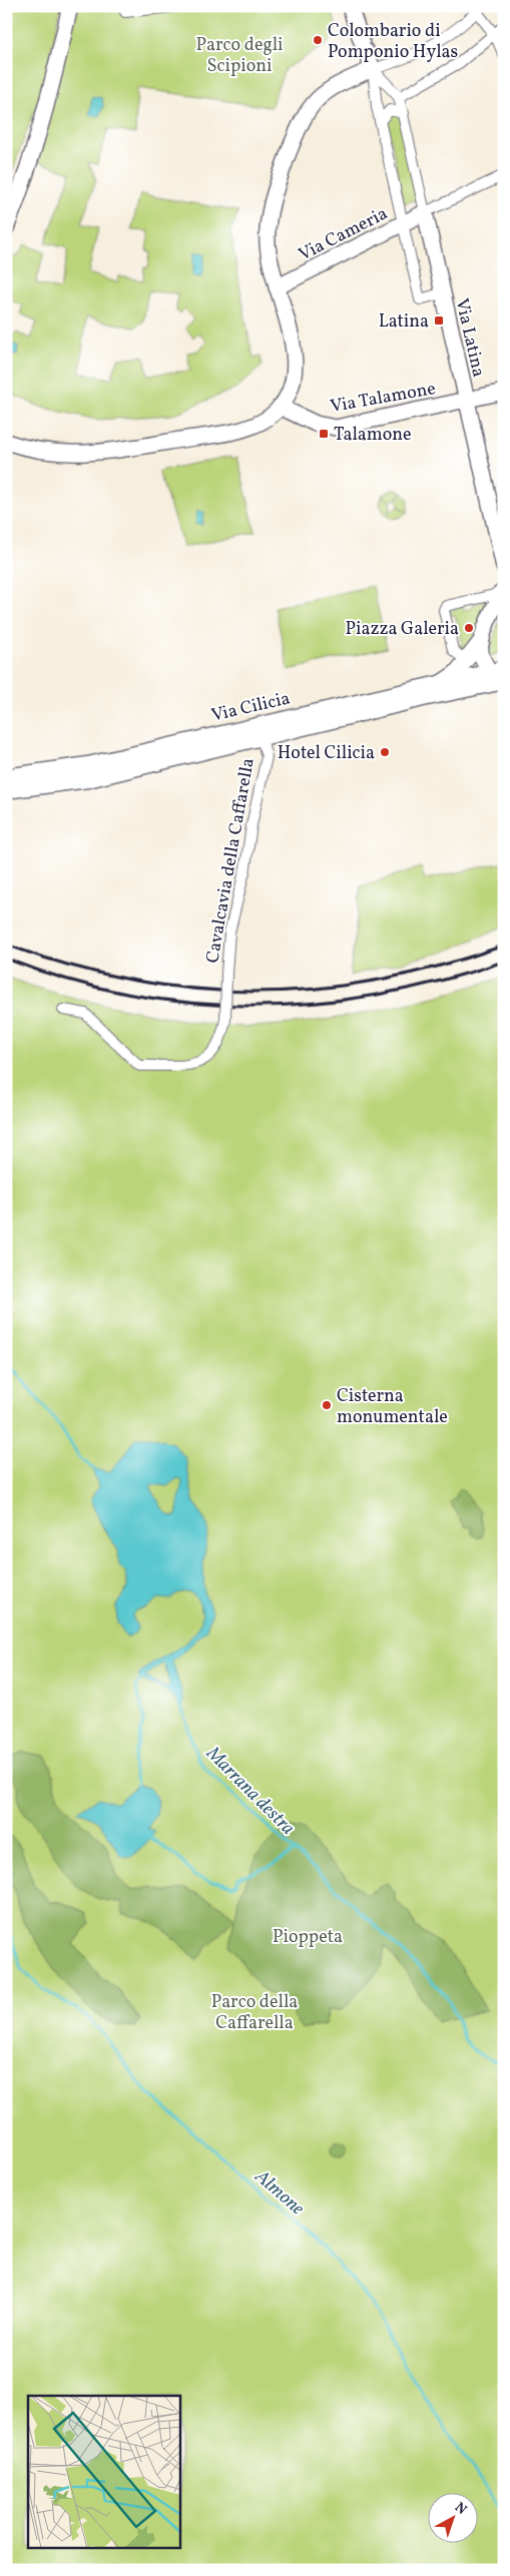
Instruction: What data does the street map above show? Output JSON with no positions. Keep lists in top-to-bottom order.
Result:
{
  "streets": {
    "main road": ["Via Cilicia"],
    "street": [
      "Via Cameria",
      "Via Latina",
      "Via Talamone",
      "Cavalcavia della Caffarella"
    ]
  },
  "crossings": [
    ["Via Cameria", "Via Latina"],
    ["Via Latina", "Via Talamone"],
    ["Via Cilicia", "Cavalcavia della Caffarella"]
  ],
  "water": ["Marrana destra", "Almone"],
  "parks": ["Parco degli Scipioni", "Pioppeta", "Parco della Caffarella"],
  "places": {
    "other": [
      "Colombario di Pomponio Hylas",
      "Piazza Galeria",
      "Hotel Cilicia",
      "Cisterna monumentale"
    ],
    "transit": ["Latina", "Talamone"]
  },
  "north": "top right"
}
